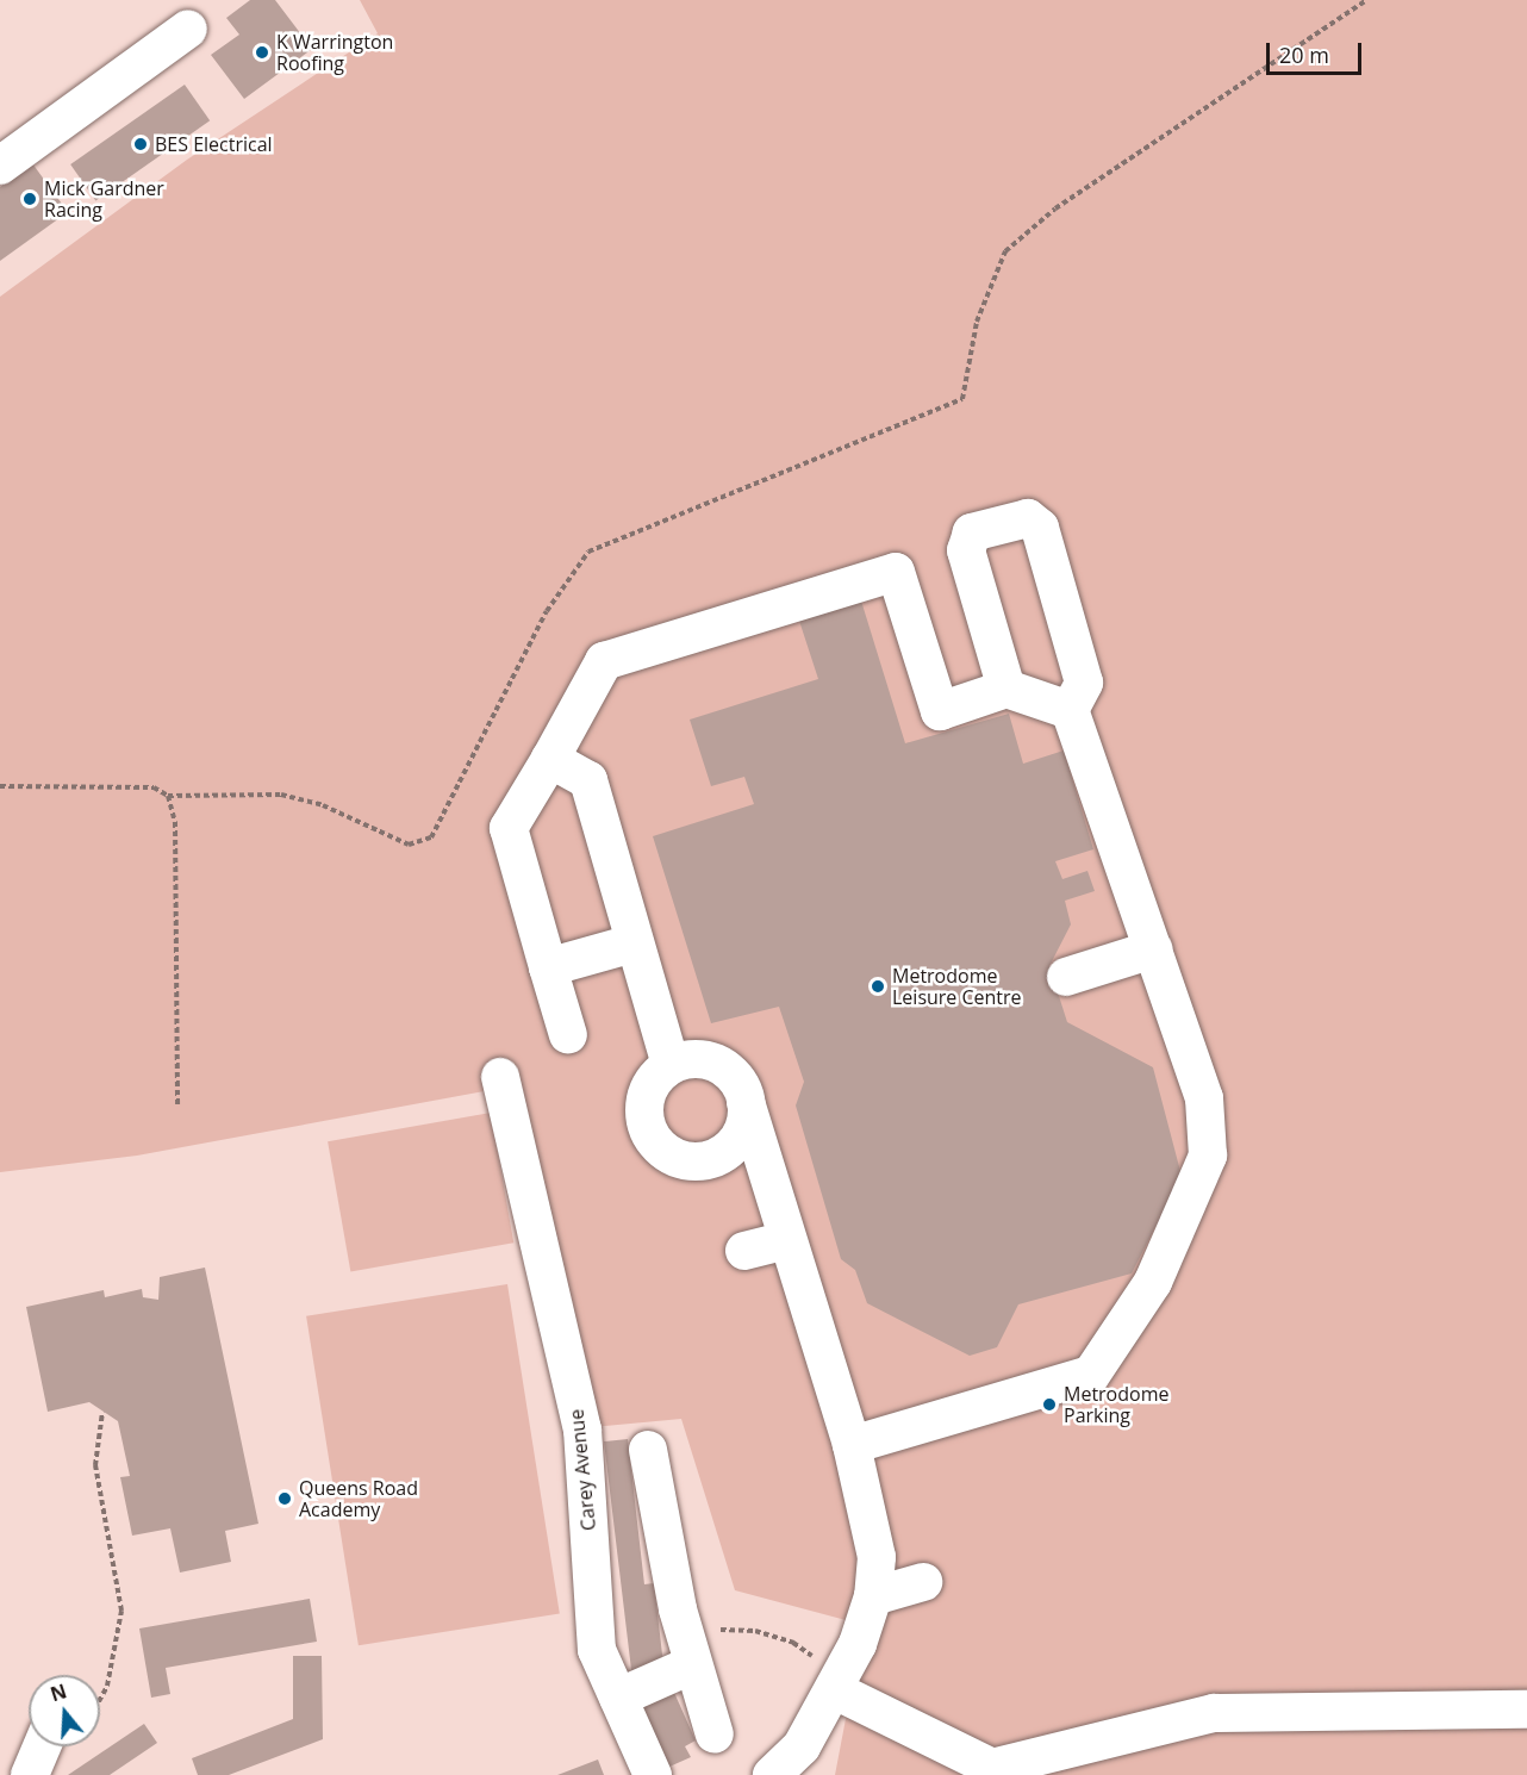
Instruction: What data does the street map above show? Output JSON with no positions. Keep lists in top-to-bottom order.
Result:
{
  "streets": {
    "street": ["Carey Avenue"]
  },
  "places": [
    "K Warrington Roofing",
    "BES Electrical",
    "Mick Gardner Racing",
    "Metrodome Leisure Centre",
    "Metrodome Parking",
    "Queens Road Academy"
  ],
  "scale_bar": "20 m",
  "north": "top"
}
